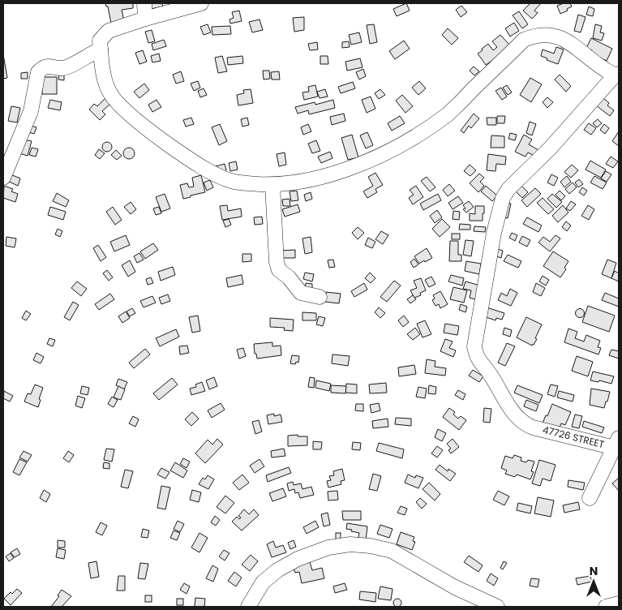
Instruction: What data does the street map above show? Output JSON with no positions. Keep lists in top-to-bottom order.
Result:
{
  "streets": {
    "street": ["47726 STREET"]
  },
  "north": "top"
}
